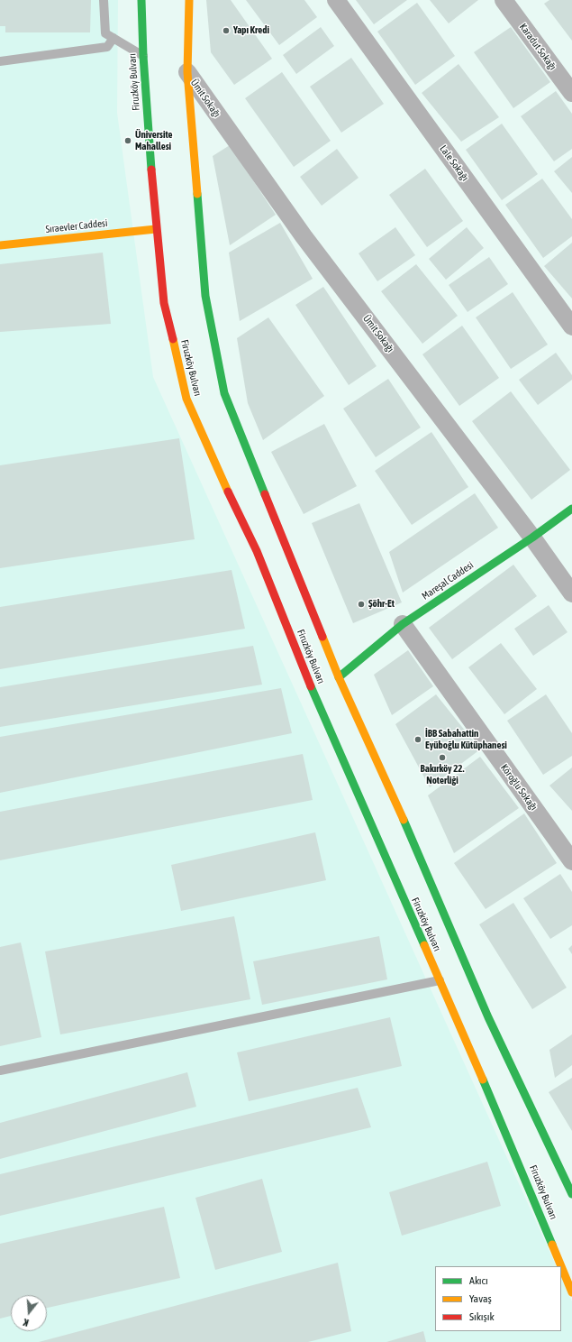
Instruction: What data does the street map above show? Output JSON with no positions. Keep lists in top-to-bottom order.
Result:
{
  "streets": {
    "main road": ["Firuzköy Bulvarı", "Sıraevler Caddesi", "Mareşal Caddesi"],
    "street": [
      "Karadut Sokağı",
      "Ümit Sokağı",
      "Lale Sokağı",
      "Köroğlu Sokağı"
    ]
  },
  "crossings": [
    ["Firuzköy Bulvarı", "Ümit Sokağı"],
    ["Firuzköy Bulvarı", "Sıraevler Caddesi"],
    ["Firuzköy Bulvarı", "Mareşal Caddesi"],
    ["Ümit Sokağı", "Mareşal Caddesi"],
    ["Mareşal Caddesi", "Köroğlu Sokağı"]
  ],
  "places": [
    "Yapı Kredi",
    "Üniversite Mahallesi",
    "Şöhr-Et",
    "İBB Sabahattin Eyüboğlu Kütüphanesi",
    "Bakırköy 22. Noterliği"
  ],
  "legend": ["Akıcı", "Yavaş", "Sıkışık"],
  "north": "bottom"
}
